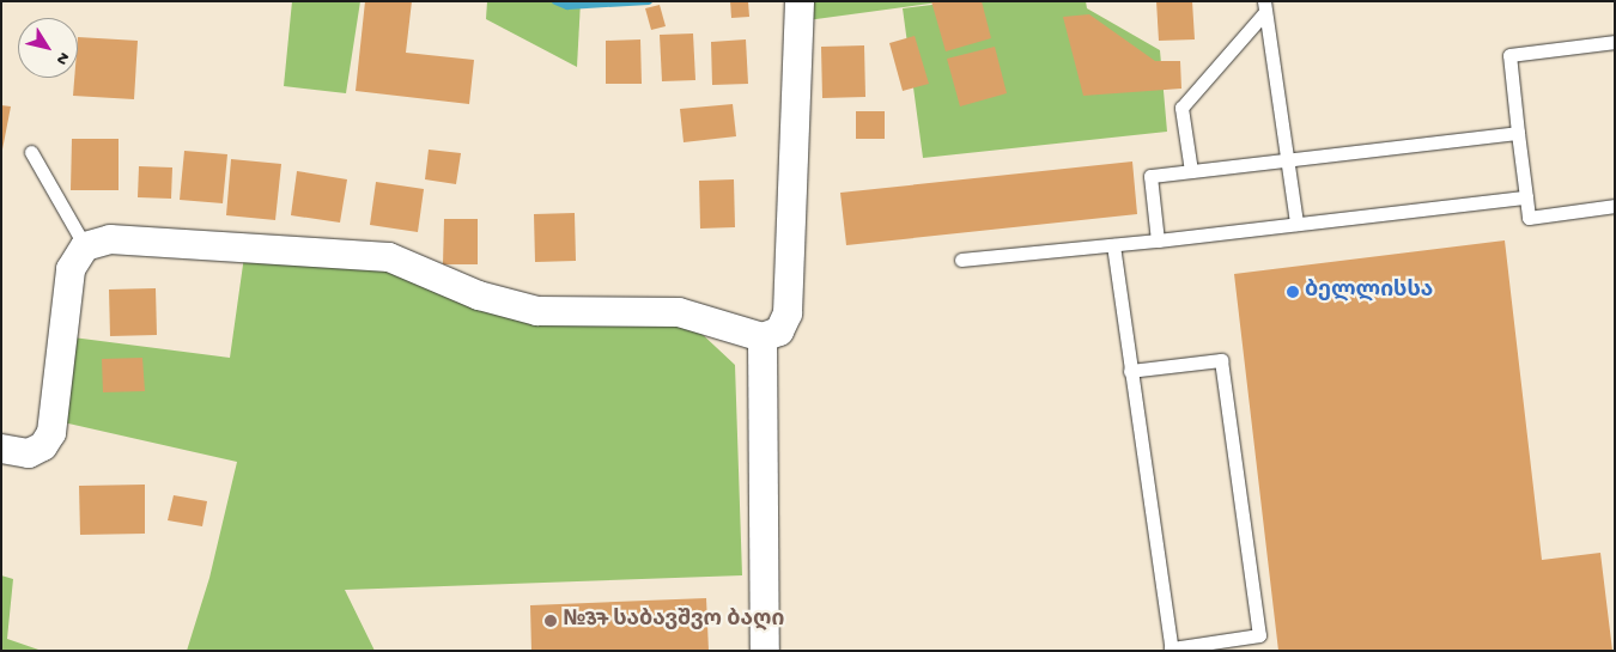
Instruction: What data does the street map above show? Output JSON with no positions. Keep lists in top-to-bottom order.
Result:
{
  "places": ["ბელლისსა", "№37 საბავშვო ბაღი"],
  "north": "bottom right"
}
